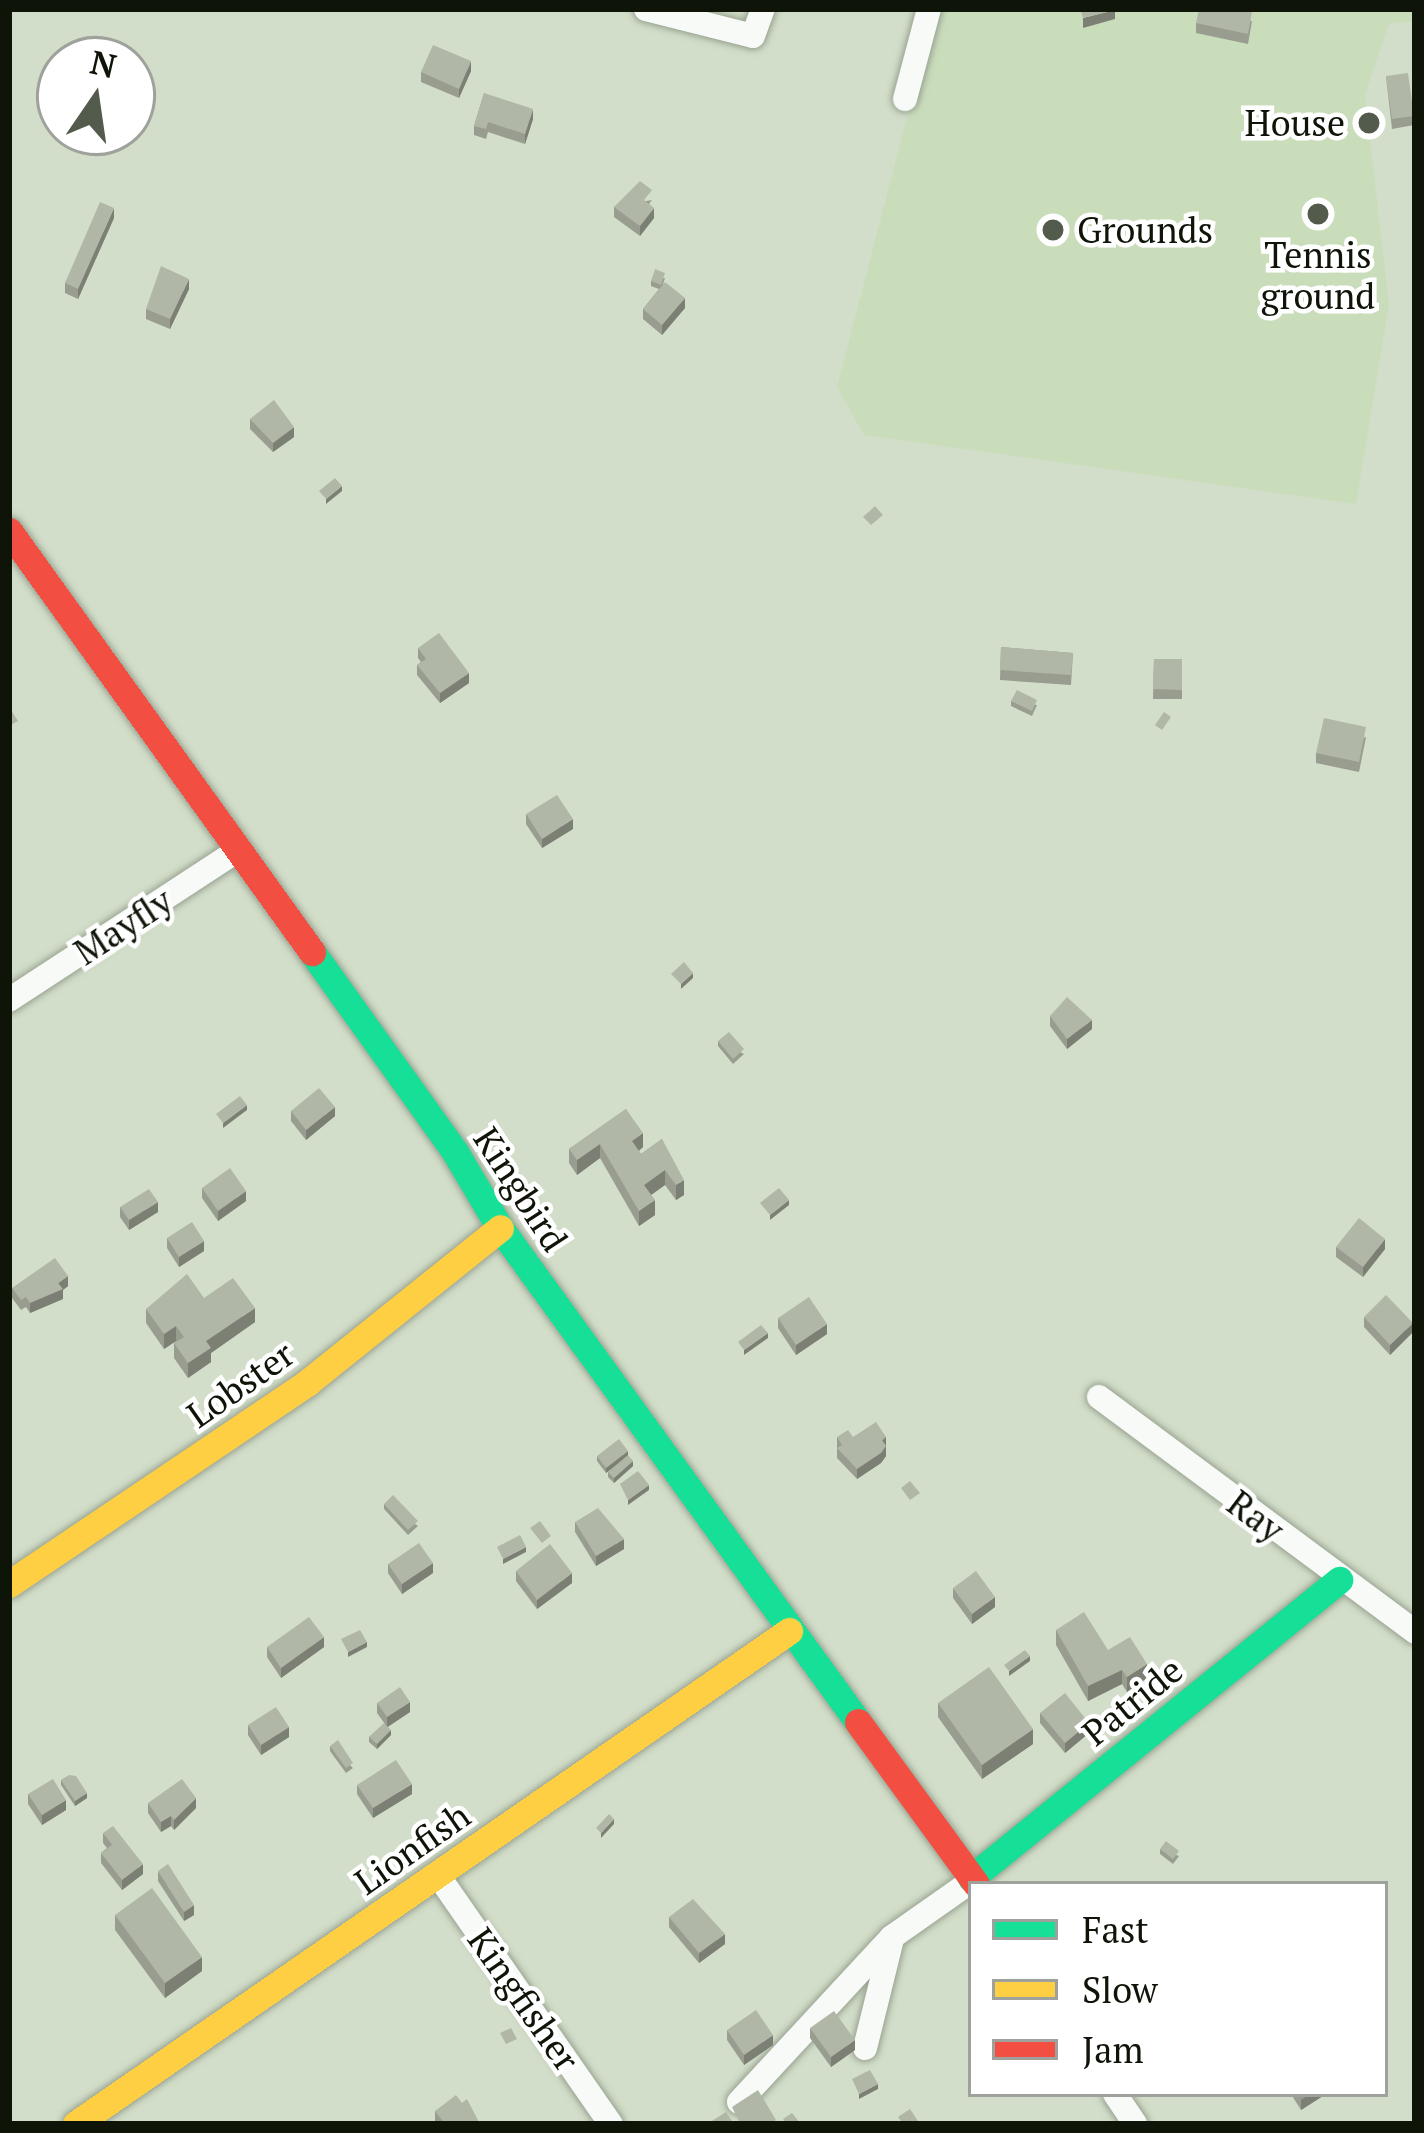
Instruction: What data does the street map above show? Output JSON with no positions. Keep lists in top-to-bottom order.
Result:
{
  "streets": {
    "street": [
      "Mayfly",
      "Kingbird",
      "Lobster",
      "Ray",
      "Patride",
      "Lionfish",
      "Kingfisher"
    ]
  },
  "crossings": [
    ["Mayfly", "Kingbird"],
    ["Kingbird", "Lobster"],
    ["Kingbird", "Patride"],
    ["Kingbird", "Lionfish"],
    ["Ray", "Patride"],
    ["Lionfish", "Kingfisher"]
  ],
  "places": ["House", "Tennis ground", "Grounds"],
  "legend": ["Fast", "Slow", "Jam"],
  "north": "top"
}
